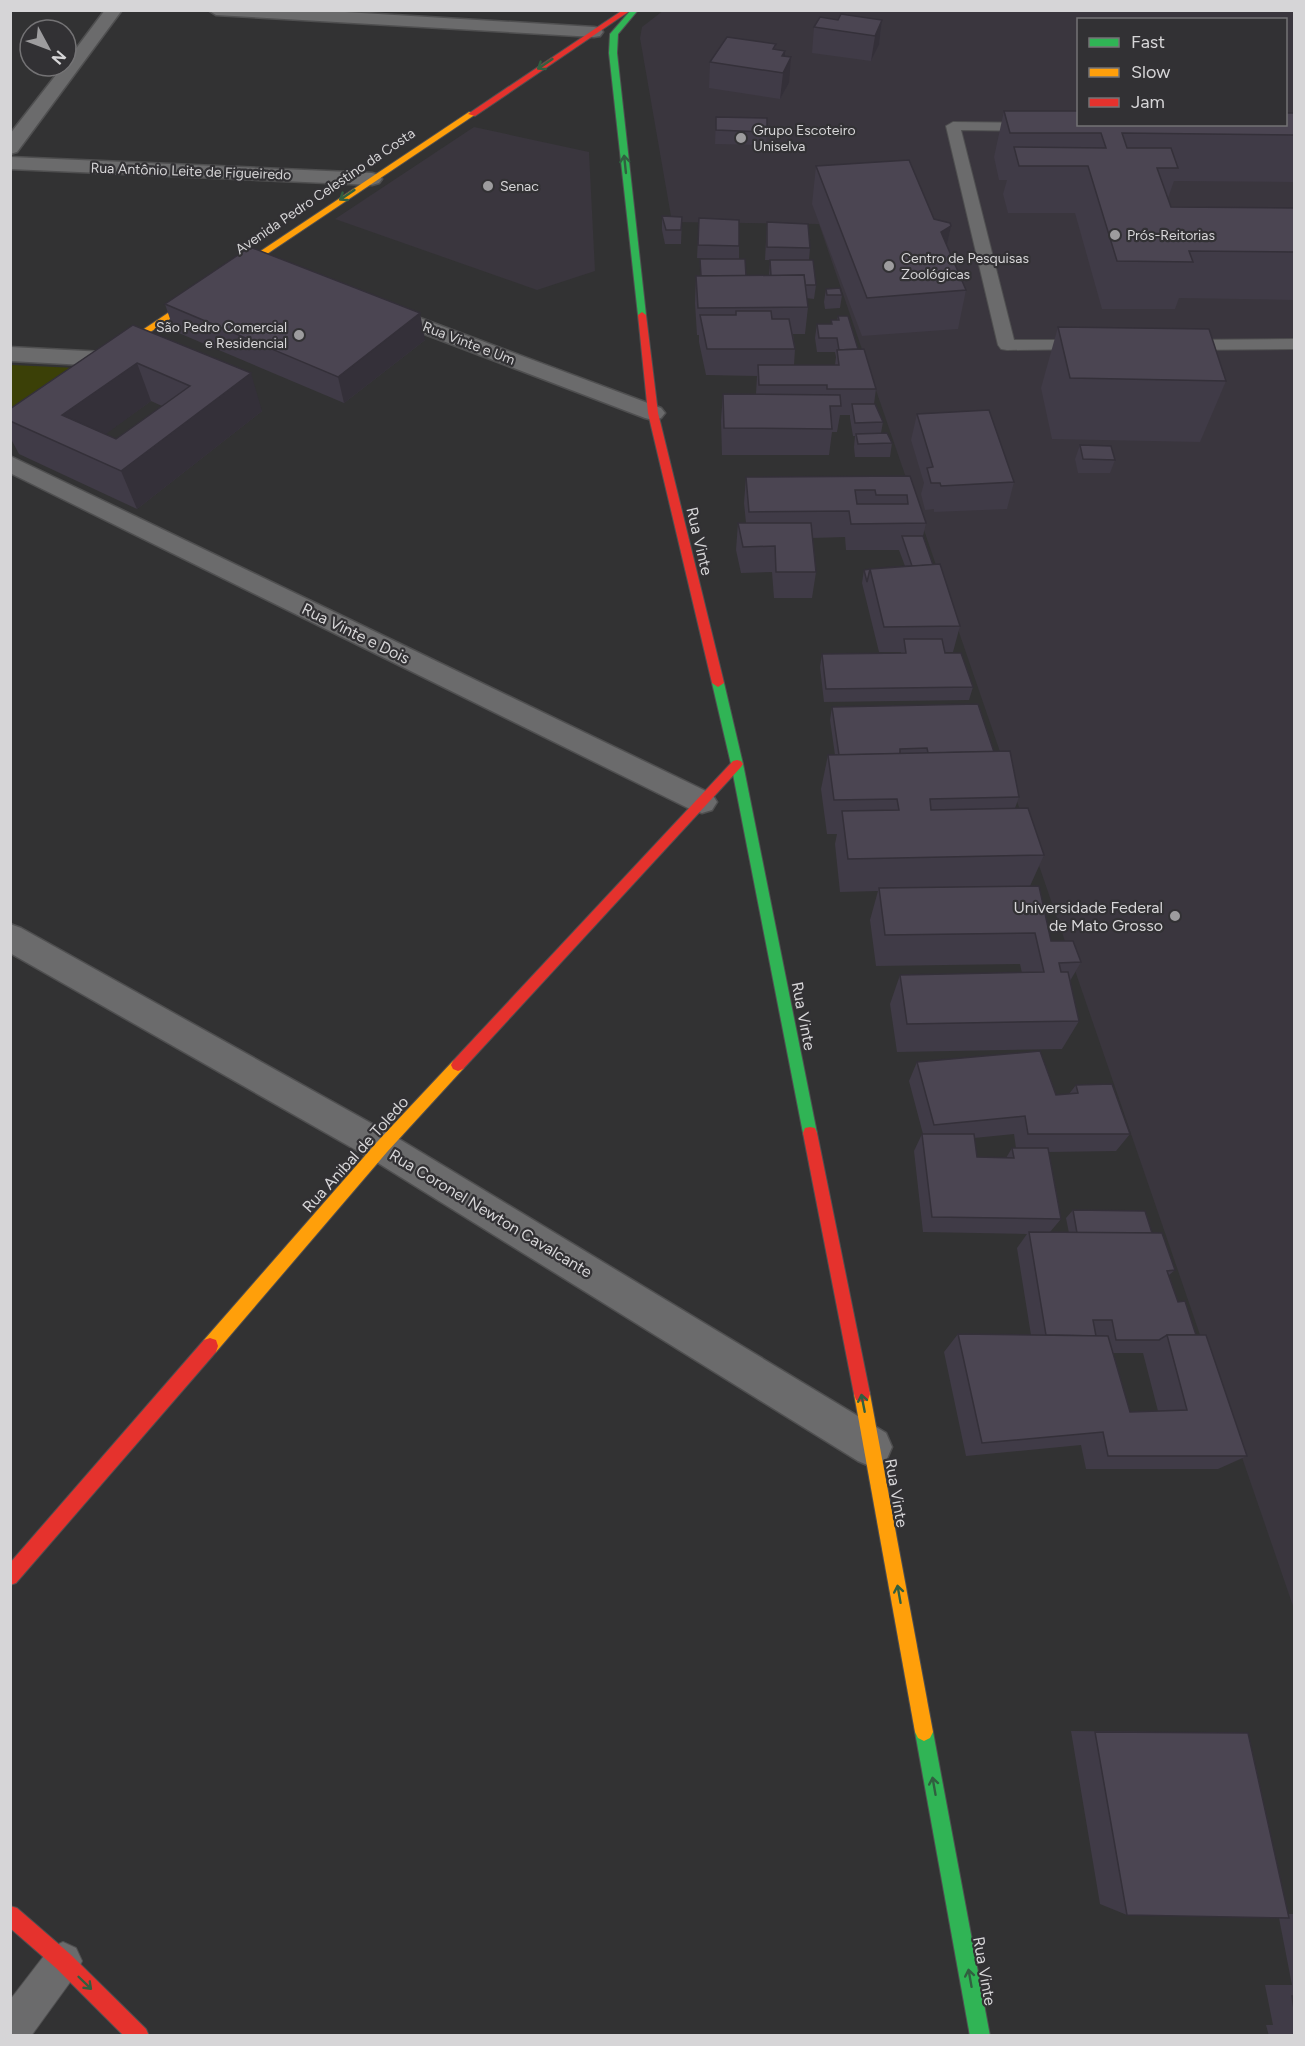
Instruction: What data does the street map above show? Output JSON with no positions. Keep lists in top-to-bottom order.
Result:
{
  "streets": {
    "street": [
      "Rua Antônio Leite de Figueiredo",
      "Avenida Pedro Celestino da Costa",
      "Rua Vinte e Um",
      "Rua Vinte",
      "Rua Vinte e Dois",
      "Rua Anibal de Toledo",
      "Rua Coronel Newton Cavalcante"
    ]
  },
  "crossings": [
    ["Rua Antônio Leite de Figueiredo", "Avenida Pedro Celestino da Costa"],
    ["Rua Vinte e Um", "Rua Vinte"],
    ["Rua Vinte", "Rua Anibal de Toledo"],
    ["Rua Vinte", "Rua Coronel Newton Cavalcante"],
    ["Rua Vinte e Dois", "Rua Anibal de Toledo"],
    ["Rua Anibal de Toledo", "Rua Coronel Newton Cavalcante"]
  ],
  "one_way": ["Avenida Pedro Celestino da Costa", "Rua Vinte"],
  "places": [
    "Grupo Escoteiro Uniselva",
    "Senac",
    "Prós-Reitorias",
    "Centro de Pesquisas Zoológicas",
    "São Pedro Comercial e Residencial",
    "Universidade Federal de Mato Grosso"
  ],
  "legend": ["Fast", "Slow", "Jam"],
  "north": "bottom right"
}
